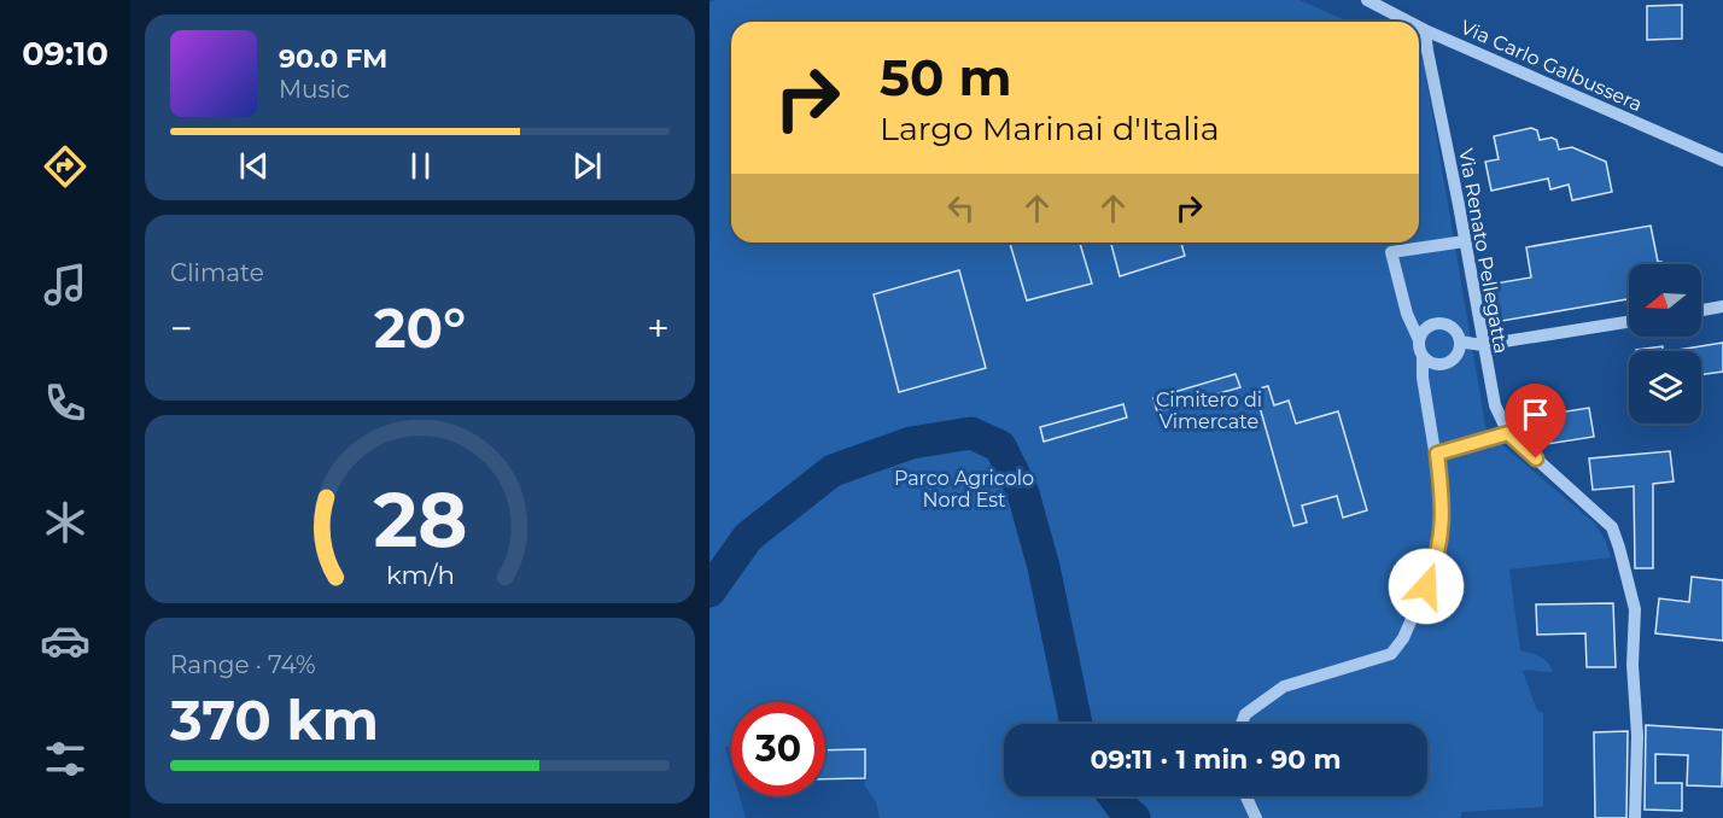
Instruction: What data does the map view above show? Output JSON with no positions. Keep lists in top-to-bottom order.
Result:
{
  "streets": {
    "street": ["Via Carlo Galbussera", "Via Renato Pellegatta"]
  },
  "crossings": [
    ["Via Carlo Galbussera", "Via Renato Pellegatta"]
  ],
  "parks": ["Cimitero di Vimercate", "Parco Agricolo Nord Est"],
  "north": "left",
  "page": {
    "tabs": "09:10",
    "turn": ["50 m", "Largo Marinai d'Italia"],
    "song": ["90.0 FM", "Music"],
    "tile": [
      "Climate",
      ["Range · 74%", "370 km"]
    ],
    "heat": ["−", "20°", "+"],
    "limit": "30",
    "trip": "09:11 · 1 min · 90 m",
    "gauge": ["28", "km/h"]
  }
}
